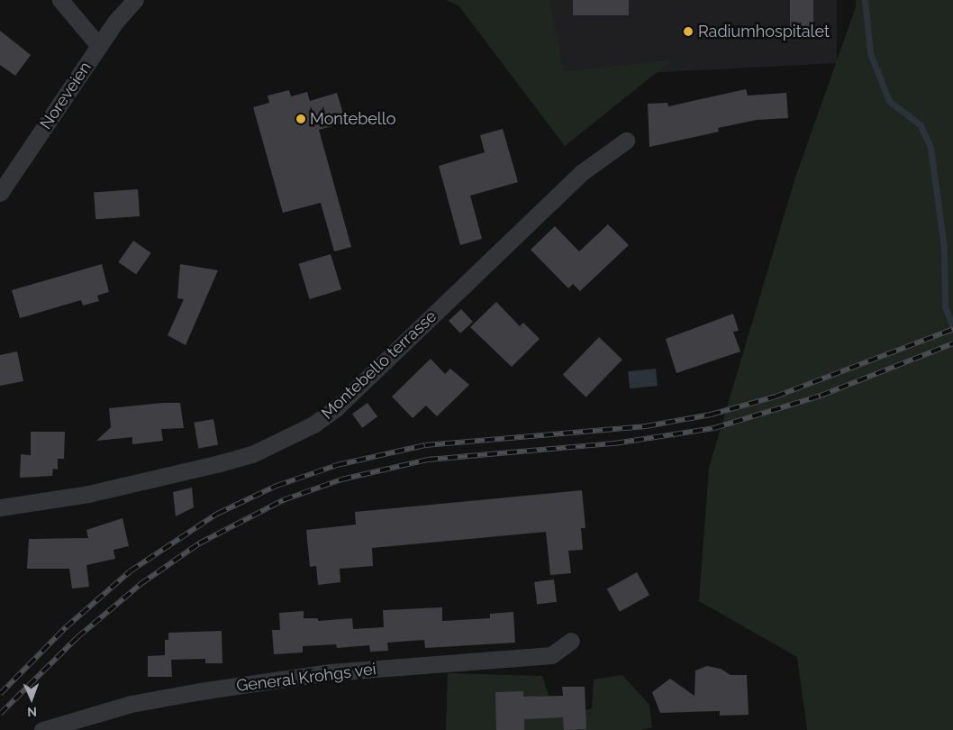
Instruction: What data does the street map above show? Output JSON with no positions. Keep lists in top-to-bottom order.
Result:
{
  "streets": {
    "street": ["Noreveien", "Montebello terrasse", "General Krohgs vei"]
  },
  "places": ["Radiumhospitalet", "Montebello"],
  "north": "bottom"
}
